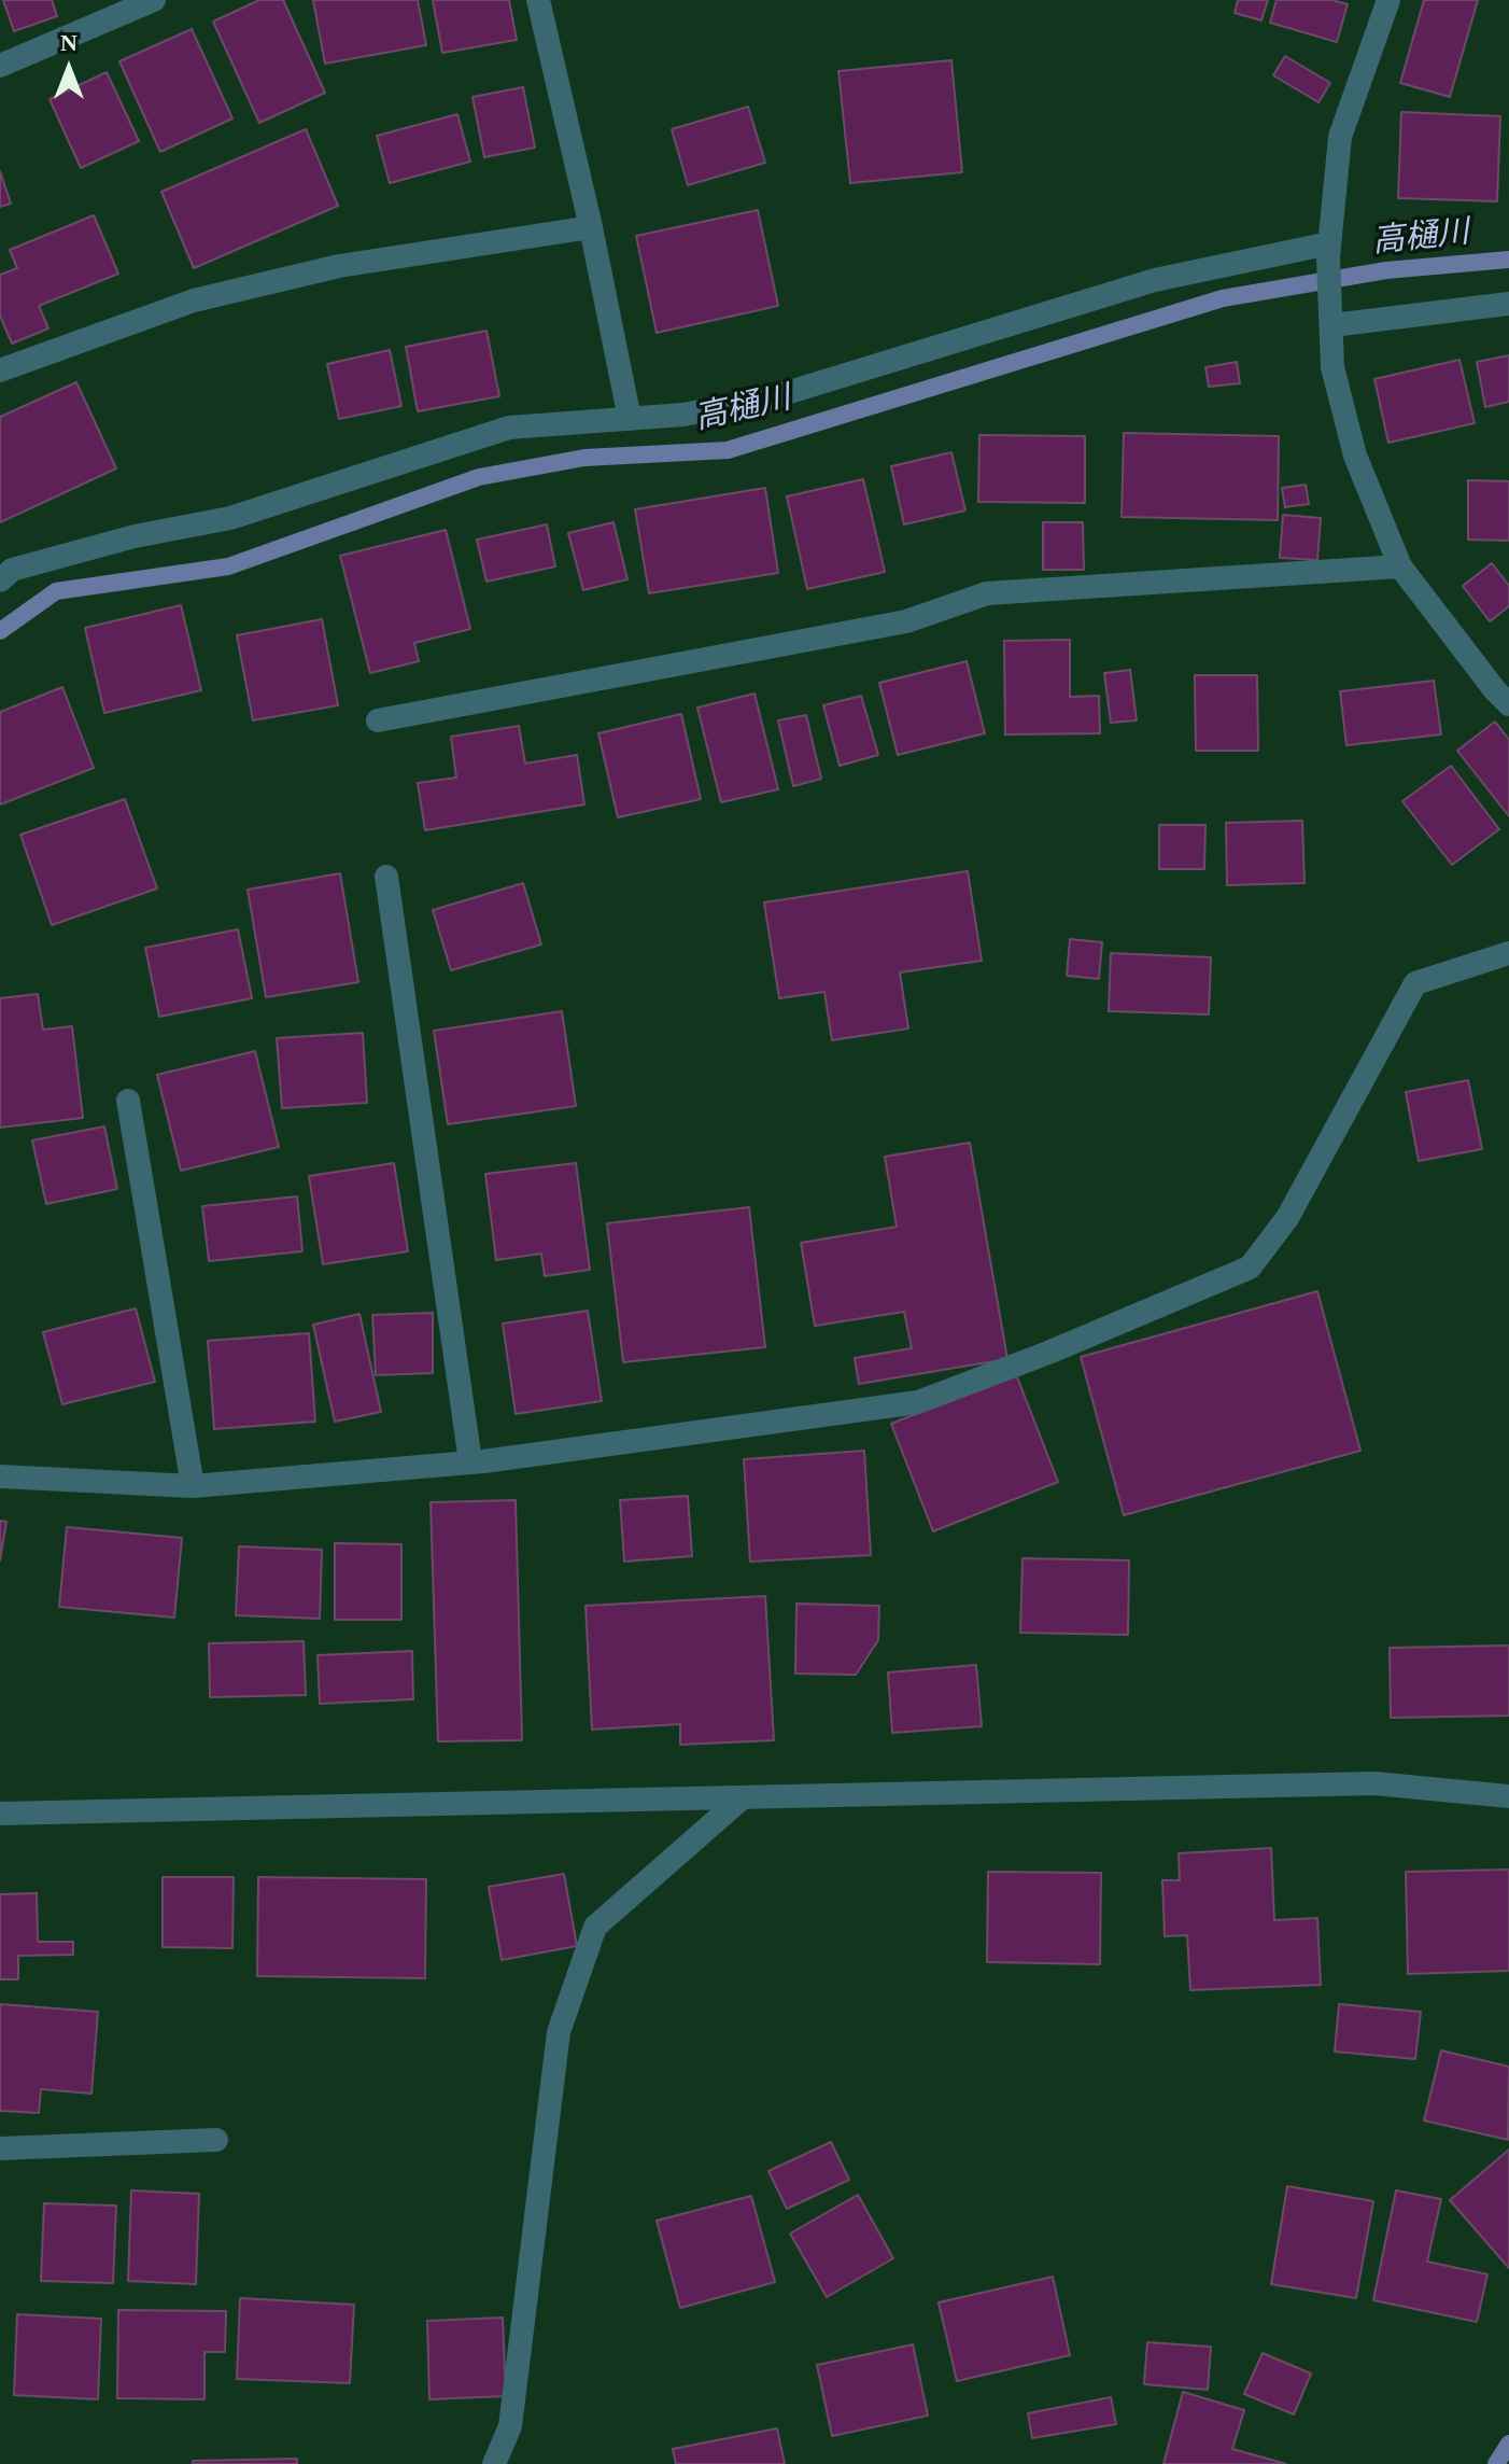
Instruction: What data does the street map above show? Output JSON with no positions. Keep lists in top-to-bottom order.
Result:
{
  "water": ["高樋川"],
  "north": "top"
}
